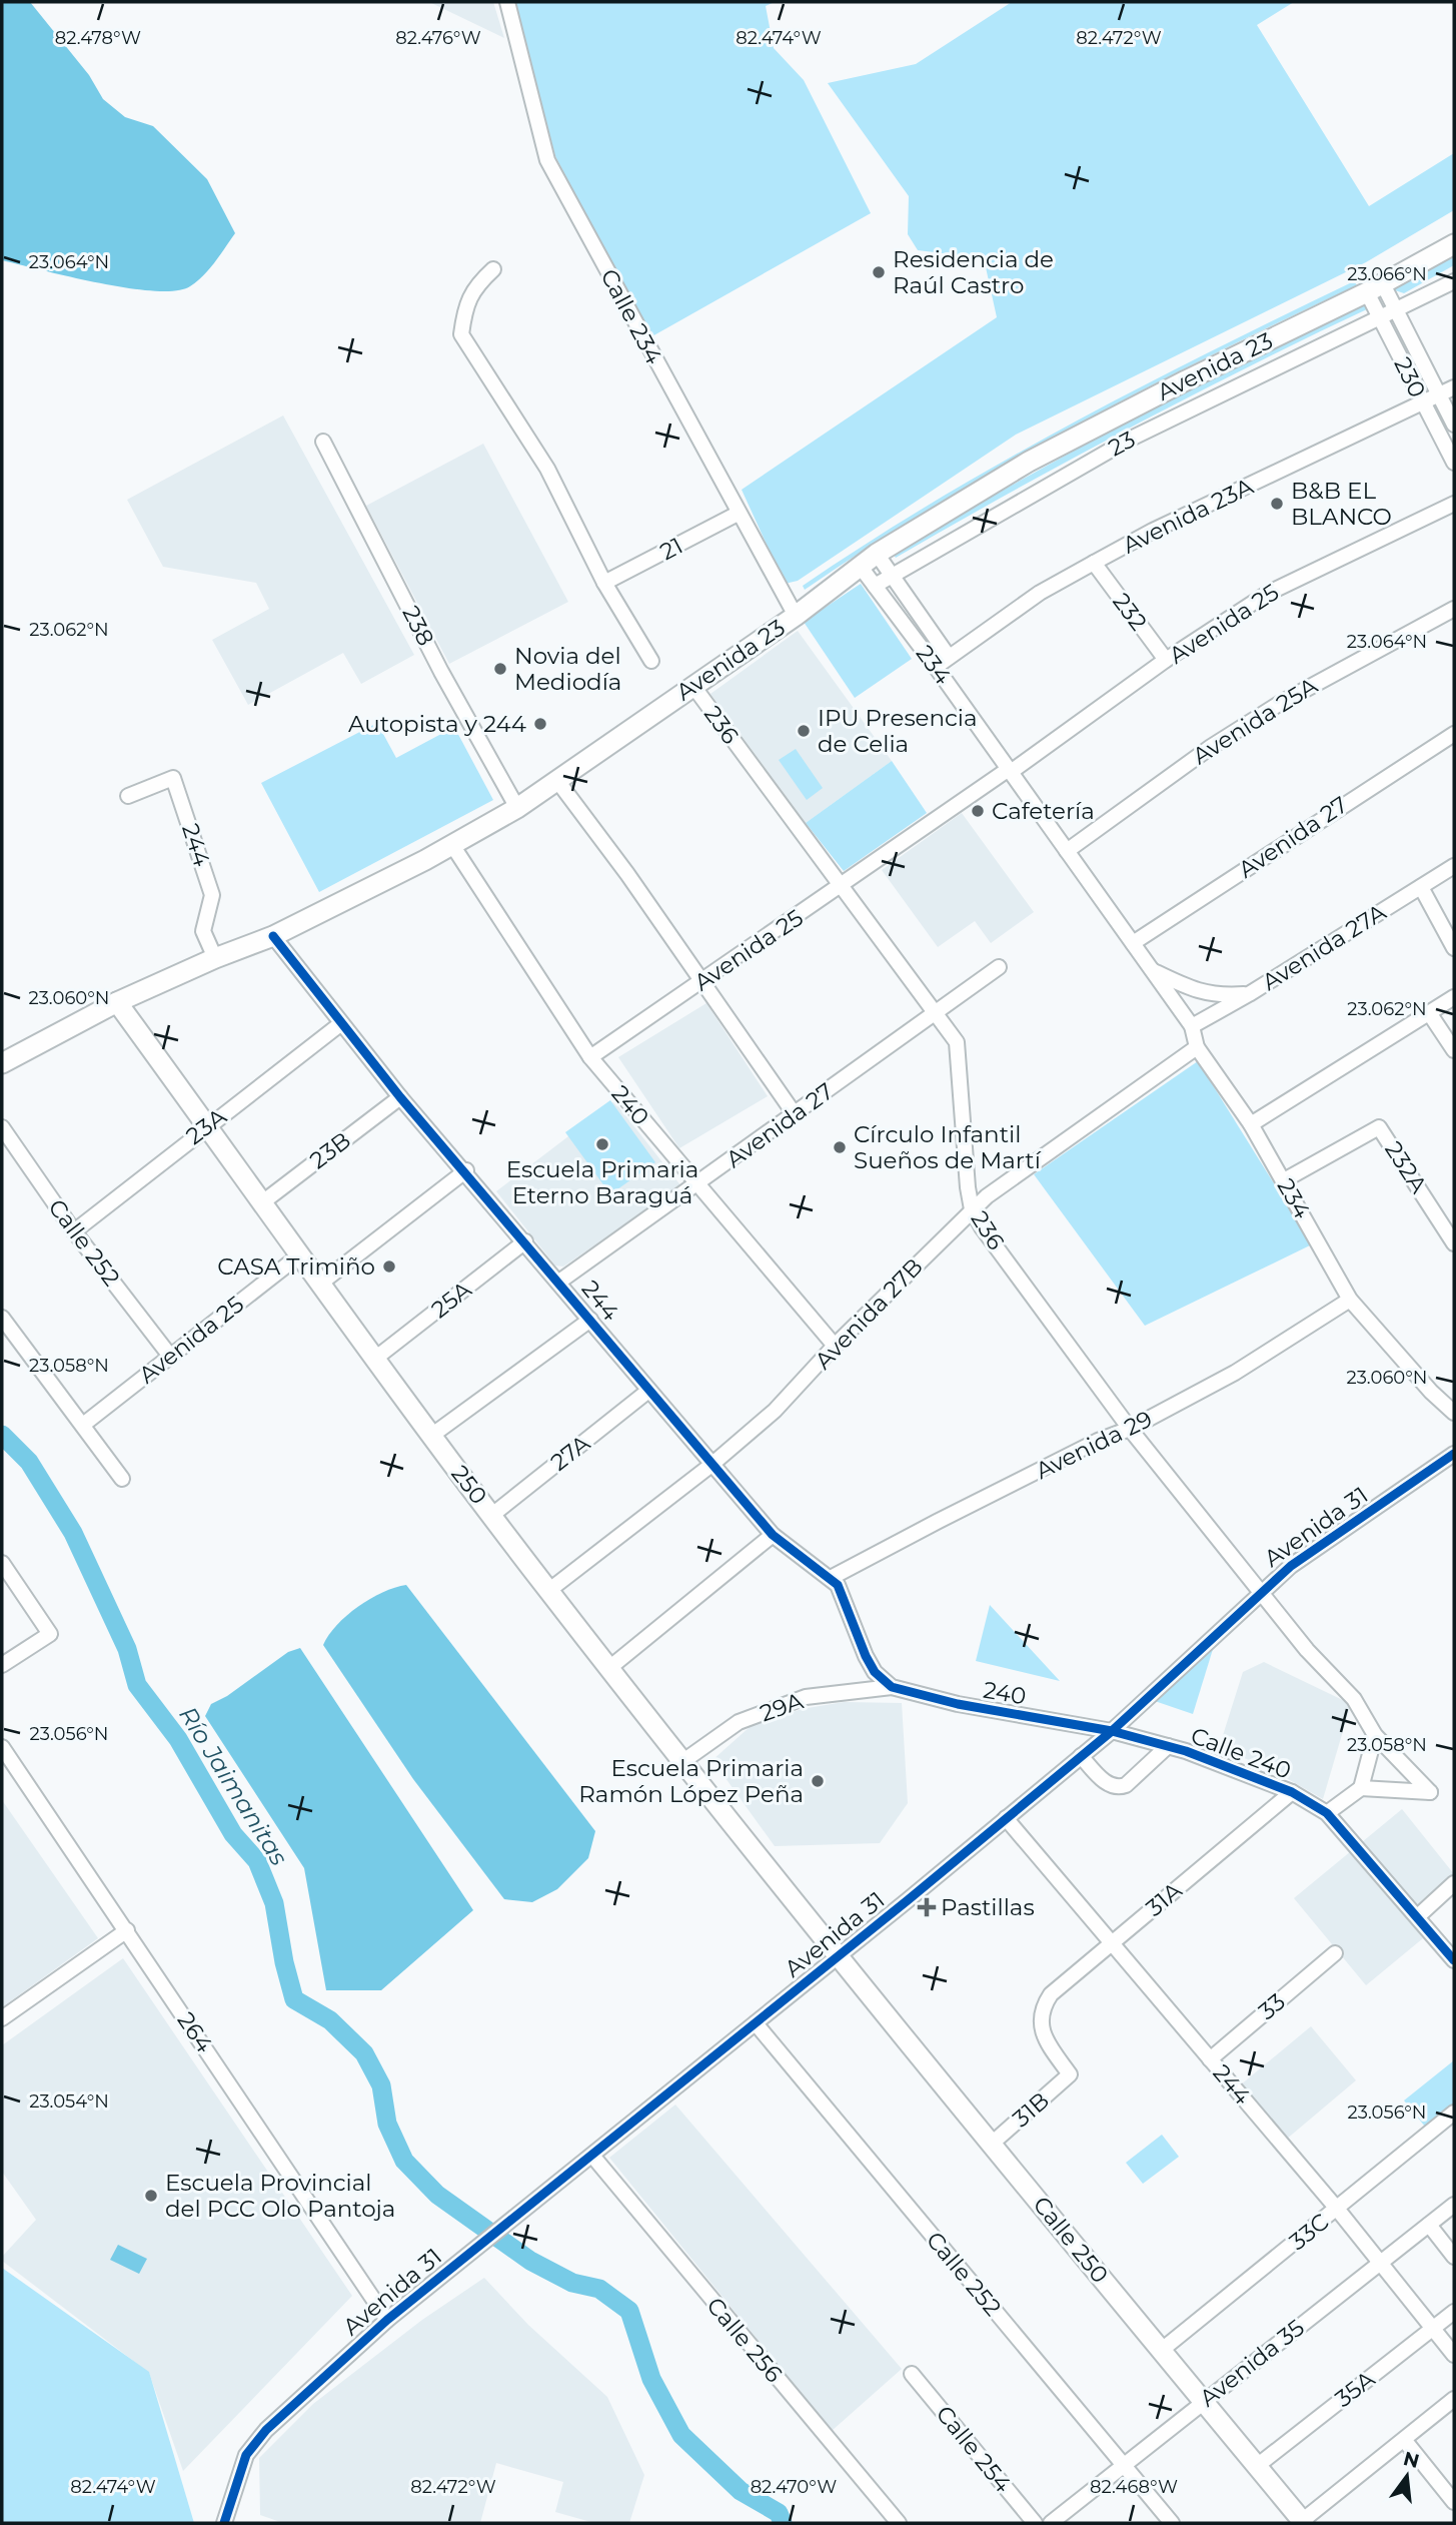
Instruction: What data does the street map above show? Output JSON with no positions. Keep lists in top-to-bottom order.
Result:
{
  "streets": {
    "main road": ["Avenida 23", "250", "Calle 250"],
    "street": [
      "Calle 234",
      "230",
      "23",
      "Avenida 23A",
      "21",
      "232",
      "Avenida 25",
      "238",
      "234",
      "Avenida 25A",
      "236",
      "Avenida 27",
      "244",
      "Avenida 27A",
      "240",
      "23A",
      "23B",
      "232A",
      "Calle 252",
      "25A",
      "Avenida 27B",
      "Avenida 29",
      "27A",
      "Avenida 31",
      "29A",
      "Calle 240",
      "31A",
      "33",
      "264",
      "31B",
      "33C",
      "Calle 256",
      "Avenida 35",
      "35A",
      "Calle 254"
    ]
  },
  "crossings": [
    ["Calle 234", "Avenida 23"],
    ["Calle 234", "21"],
    ["Avenida 23", "230"],
    ["Avenida 23", "238"],
    ["Avenida 23", "234"],
    ["Avenida 23", "236"],
    ["Avenida 23", "244"],
    ["Avenida 23", "240"],
    ["Avenida 23", "250"],
    ["230", "23"],
    ["230", "Avenida 23A"],
    ["23", "234"],
    ["Avenida 23A", "232"],
    ["Avenida 23A", "234"],
    ["232", "Avenida 25"],
    ["Avenida 25", "234"],
    ["Avenida 25", "236"],
    ["Avenida 25", "240"],
    ["Avenida 25", "Calle 252"],
    ["Avenida 25", "250"],
    ["234", "Avenida 25A"],
    ["234", "Avenida 27"],
    ["234", "Avenida 27A"],
    ["234", "232A"],
    ["234", "Avenida 27B"],
    ["234", "Avenida 29"],
    ["236", "Avenida 27"],
    ["236", "Avenida 27B"],
    ["236", "Avenida 29"],
    ["236", "Avenida 31"],
    ["Avenida 27", "244"],
    ["Avenida 27", "240"],
    ["244", "240"],
    ["244", "23A"],
    ["244", "23B"],
    ["244", "25A"],
    ["244", "Avenida 27B"],
    ["244", "Avenida 29"],
    ["244", "27A"],
    ["244", "Avenida 31"],
    ["244", "29A"],
    ["244", "31A"],
    ["244", "33"],
    ["244", "33C"],
    ["244", "Avenida 35"],
    ["244", "35A"],
    ["240", "Avenida 27B"],
    ["240", "Avenida 31"],
    ["240", "29A"],
    ["240", "Calle 240"],
    ["23A", "Calle 252"],
    ["23A", "250"],
    ["23B", "250"],
    ["Calle 252", "Avenida 31"],
    ["Calle 252", "Avenida 35"],
    ["25A", "250"],
    ["Avenida 27B", "250"],
    ["27A", "250"],
    ["250", "Avenida 31"],
    ["250", "29A"],
    ["250", "Calle 250"],
    ["Avenida 31", "Calle 240"],
    ["Avenida 31", "264"],
    ["Avenida 31", "Calle 250"],
    ["Avenida 31", "Calle 256"],
    ["Calle 240", "31A"],
    ["31A", "31B"],
    ["31B", "Calle 250"],
    ["33C", "Calle 250"],
    ["Calle 250", "Avenida 35"],
    ["Calle 250", "35A"]
  ],
  "water": ["Río Jaimanitas"],
  "places": {
    "other": [
      "Residencia de Raúl Castro",
      "B&B EL BLANCO",
      "Novia del Mediodía",
      "Autopista y 244",
      "IPU Presencia de Celia",
      "Cafetería",
      "Escuela Primaria Eterno Baraguá",
      "Círculo Infantil Sueños de Martí",
      "CASA Trimiño",
      "Escuela Primaria Ramón López Peña",
      "Escuela Provincial del PCC Olo Pantoja"
    ],
    "health": ["Pastillas"]
  },
  "north": "top",
  "coordinates": [
    "82.478°W",
    "82.476°W",
    "82.474°W",
    "82.472°W",
    "23.064°N",
    "23.066°N",
    "23.062°N",
    "23.060°N",
    "23.058°N",
    "23.056°N",
    "23.054°N",
    "82.470°W",
    "82.468°W"
  ]
}
